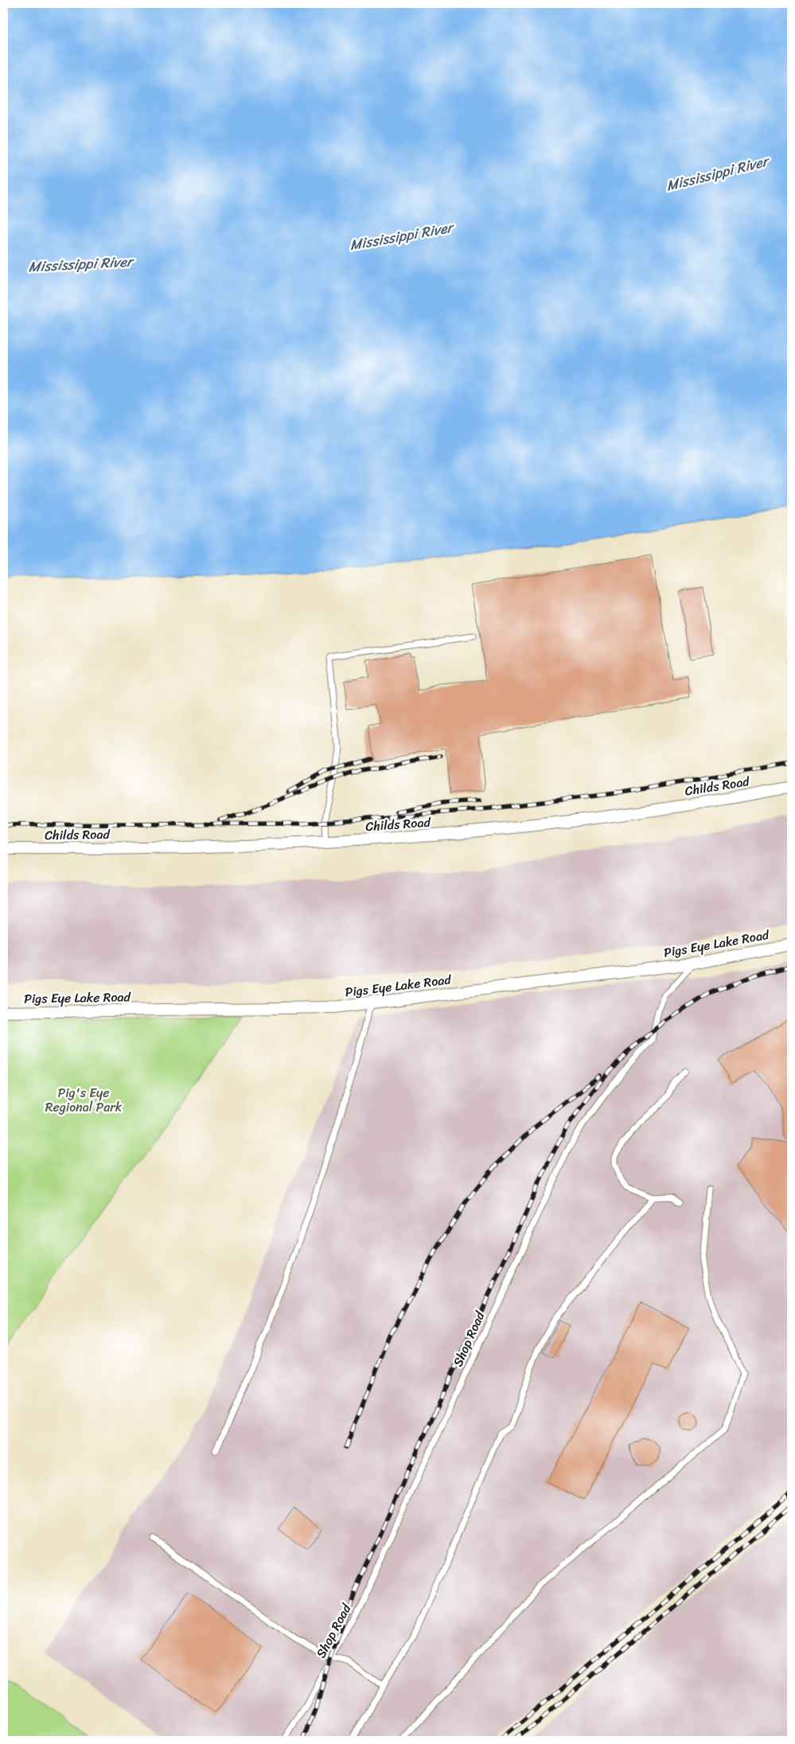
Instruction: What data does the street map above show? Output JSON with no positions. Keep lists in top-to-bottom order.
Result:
{
  "streets": {
    "street": ["Childs Road", "Pigs Eye Lake Road"],
    "lane": ["Shop Road"]
  },
  "crossings": [
    ["Pigs Eye Lake Road", "Shop Road"]
  ],
  "water": ["Mississippi River"],
  "parks": ["Pig's Eye Regional Park"]
}
